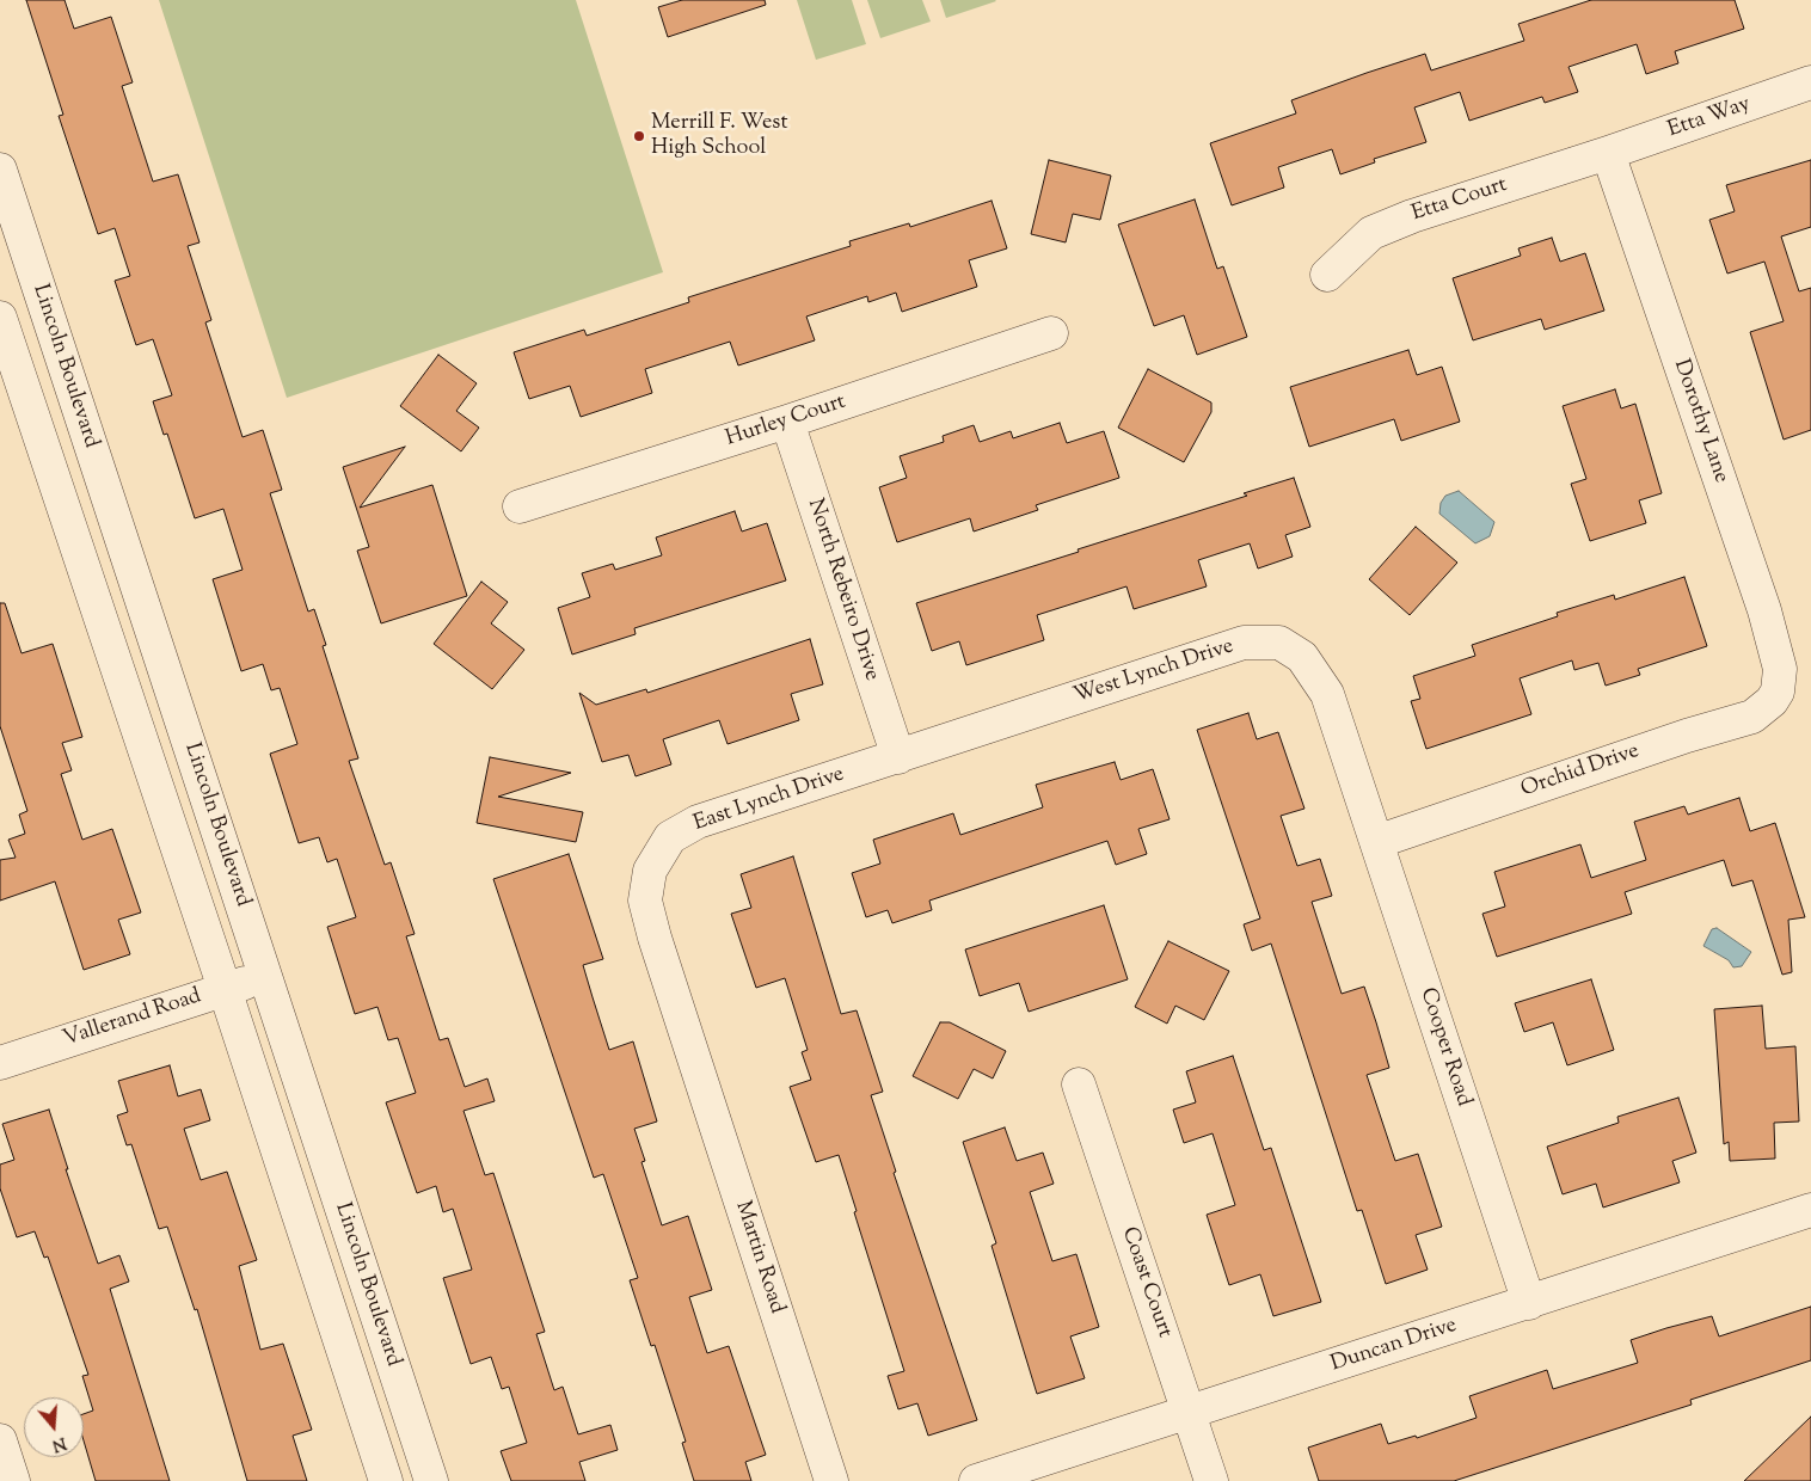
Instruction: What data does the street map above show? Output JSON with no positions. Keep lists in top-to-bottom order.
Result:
{
  "streets": {
    "street": [
      "Etta Way",
      "Etta Court",
      "Lincoln Boulevard",
      "Hurley Court",
      "Dorothy Lane",
      "North Rebeiro Drive",
      "West Lynch Drive",
      "Orchid Drive",
      "East Lynch Drive",
      "Vallerand Road",
      "Cooper Road",
      "Martin Road",
      "Coast Court",
      "Duncan Drive"
    ]
  },
  "crossings": [
    ["Etta Way", "Etta Court"],
    ["Etta Way", "Dorothy Lane"],
    ["Etta Court", "Dorothy Lane"],
    ["Lincoln Boulevard", "Vallerand Road"],
    ["Hurley Court", "North Rebeiro Drive"],
    ["Dorothy Lane", "Orchid Drive"],
    ["North Rebeiro Drive", "West Lynch Drive"],
    ["North Rebeiro Drive", "East Lynch Drive"],
    ["West Lynch Drive", "East Lynch Drive"],
    ["West Lynch Drive", "Cooper Road"],
    ["Orchid Drive", "Cooper Road"],
    ["East Lynch Drive", "Martin Road"],
    ["Cooper Road", "Duncan Drive"],
    ["Coast Court", "Duncan Drive"]
  ],
  "places": ["Merrill F. West High School"],
  "north": "bottom"
}
